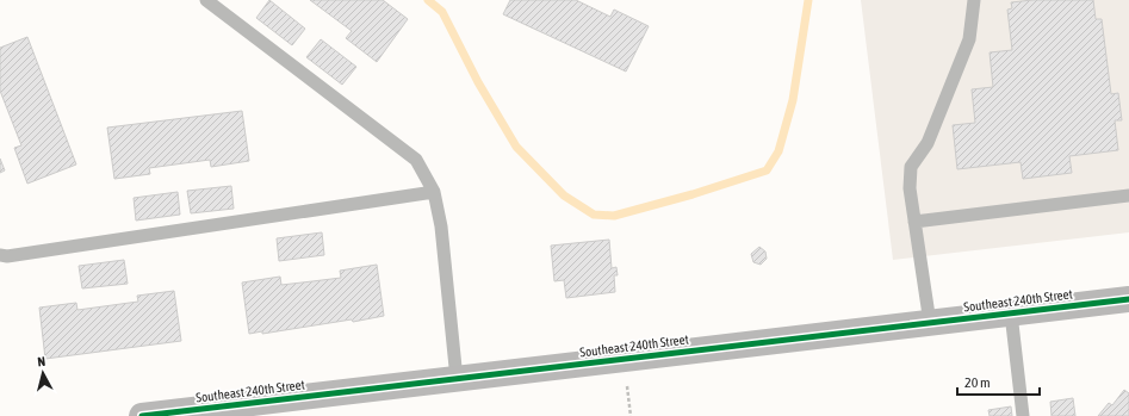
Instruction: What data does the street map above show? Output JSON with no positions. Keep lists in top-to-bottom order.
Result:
{
  "streets": {
    "main road": ["Southeast 240th Street"]
  },
  "scale_bar": "20 m",
  "north": "top"
}
